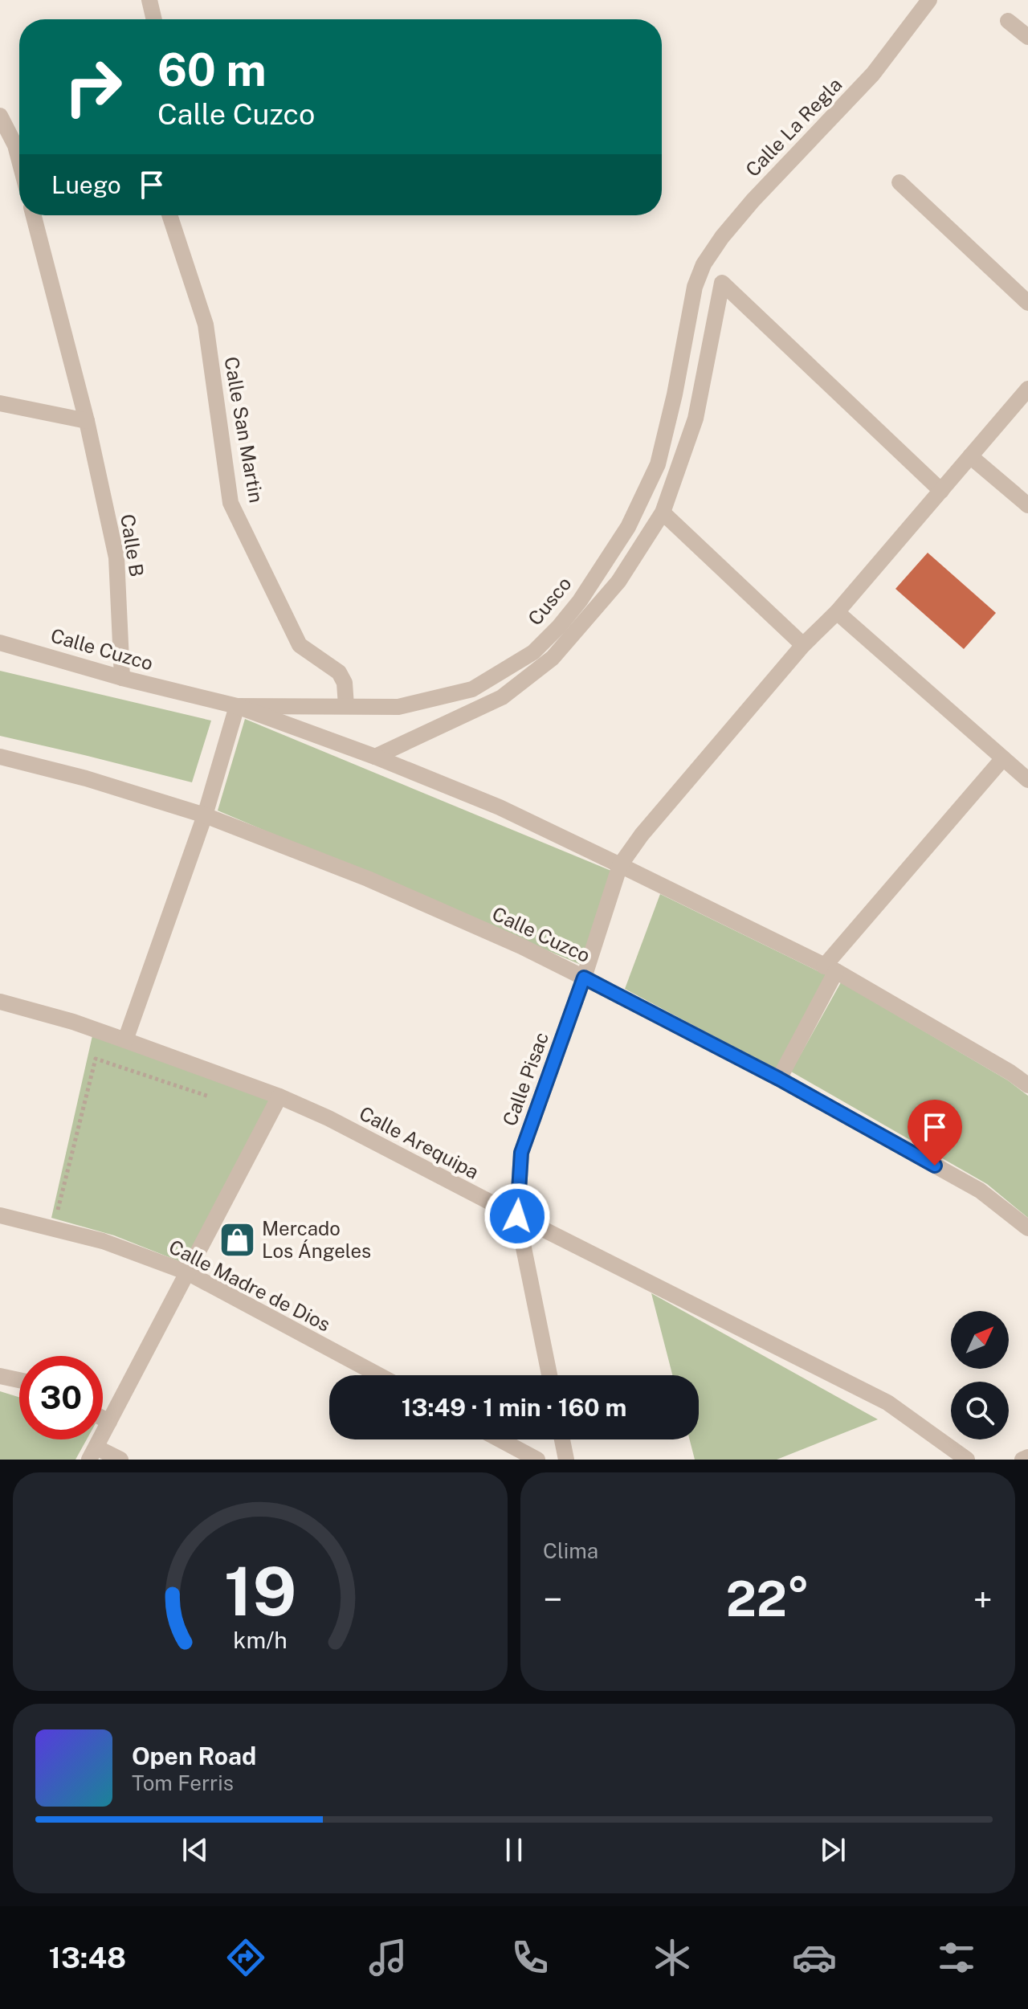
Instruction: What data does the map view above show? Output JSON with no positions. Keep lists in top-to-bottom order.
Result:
{
  "streets": {
    "street": [
      "Calle La Regla",
      "Calle San Martin",
      "Calle B",
      "Cusco",
      "Calle Cuzco",
      "Calle Pisac",
      "Calle Arequipa",
      "Calle Madre de Dios"
    ]
  },
  "crossings": [
    ["Calle La Regla", "Cusco"],
    ["Calle San Martin", "Cusco"],
    ["Calle B", "Calle Cuzco"],
    ["Cusco", "Calle Cuzco"],
    ["Calle Cuzco", "Calle Pisac"],
    ["Calle Pisac", "Calle Arequipa"]
  ],
  "places": {
    "shop": ["Mercado Los Ángeles"]
  },
  "north": "top right",
  "page": {
    "turn": ["60 m", "Calle Cuzco"],
    "then": "Luego",
    "limit": "30",
    "trip": "13:49 · 1 min · 160 m",
    "tile": "Clima",
    "heat": ["−", "22°", "+"],
    "song": ["Open Road", "Tom Ferris"],
    "tabs": "13:48",
    "gauge": ["19", "km/h"]
  }
}
